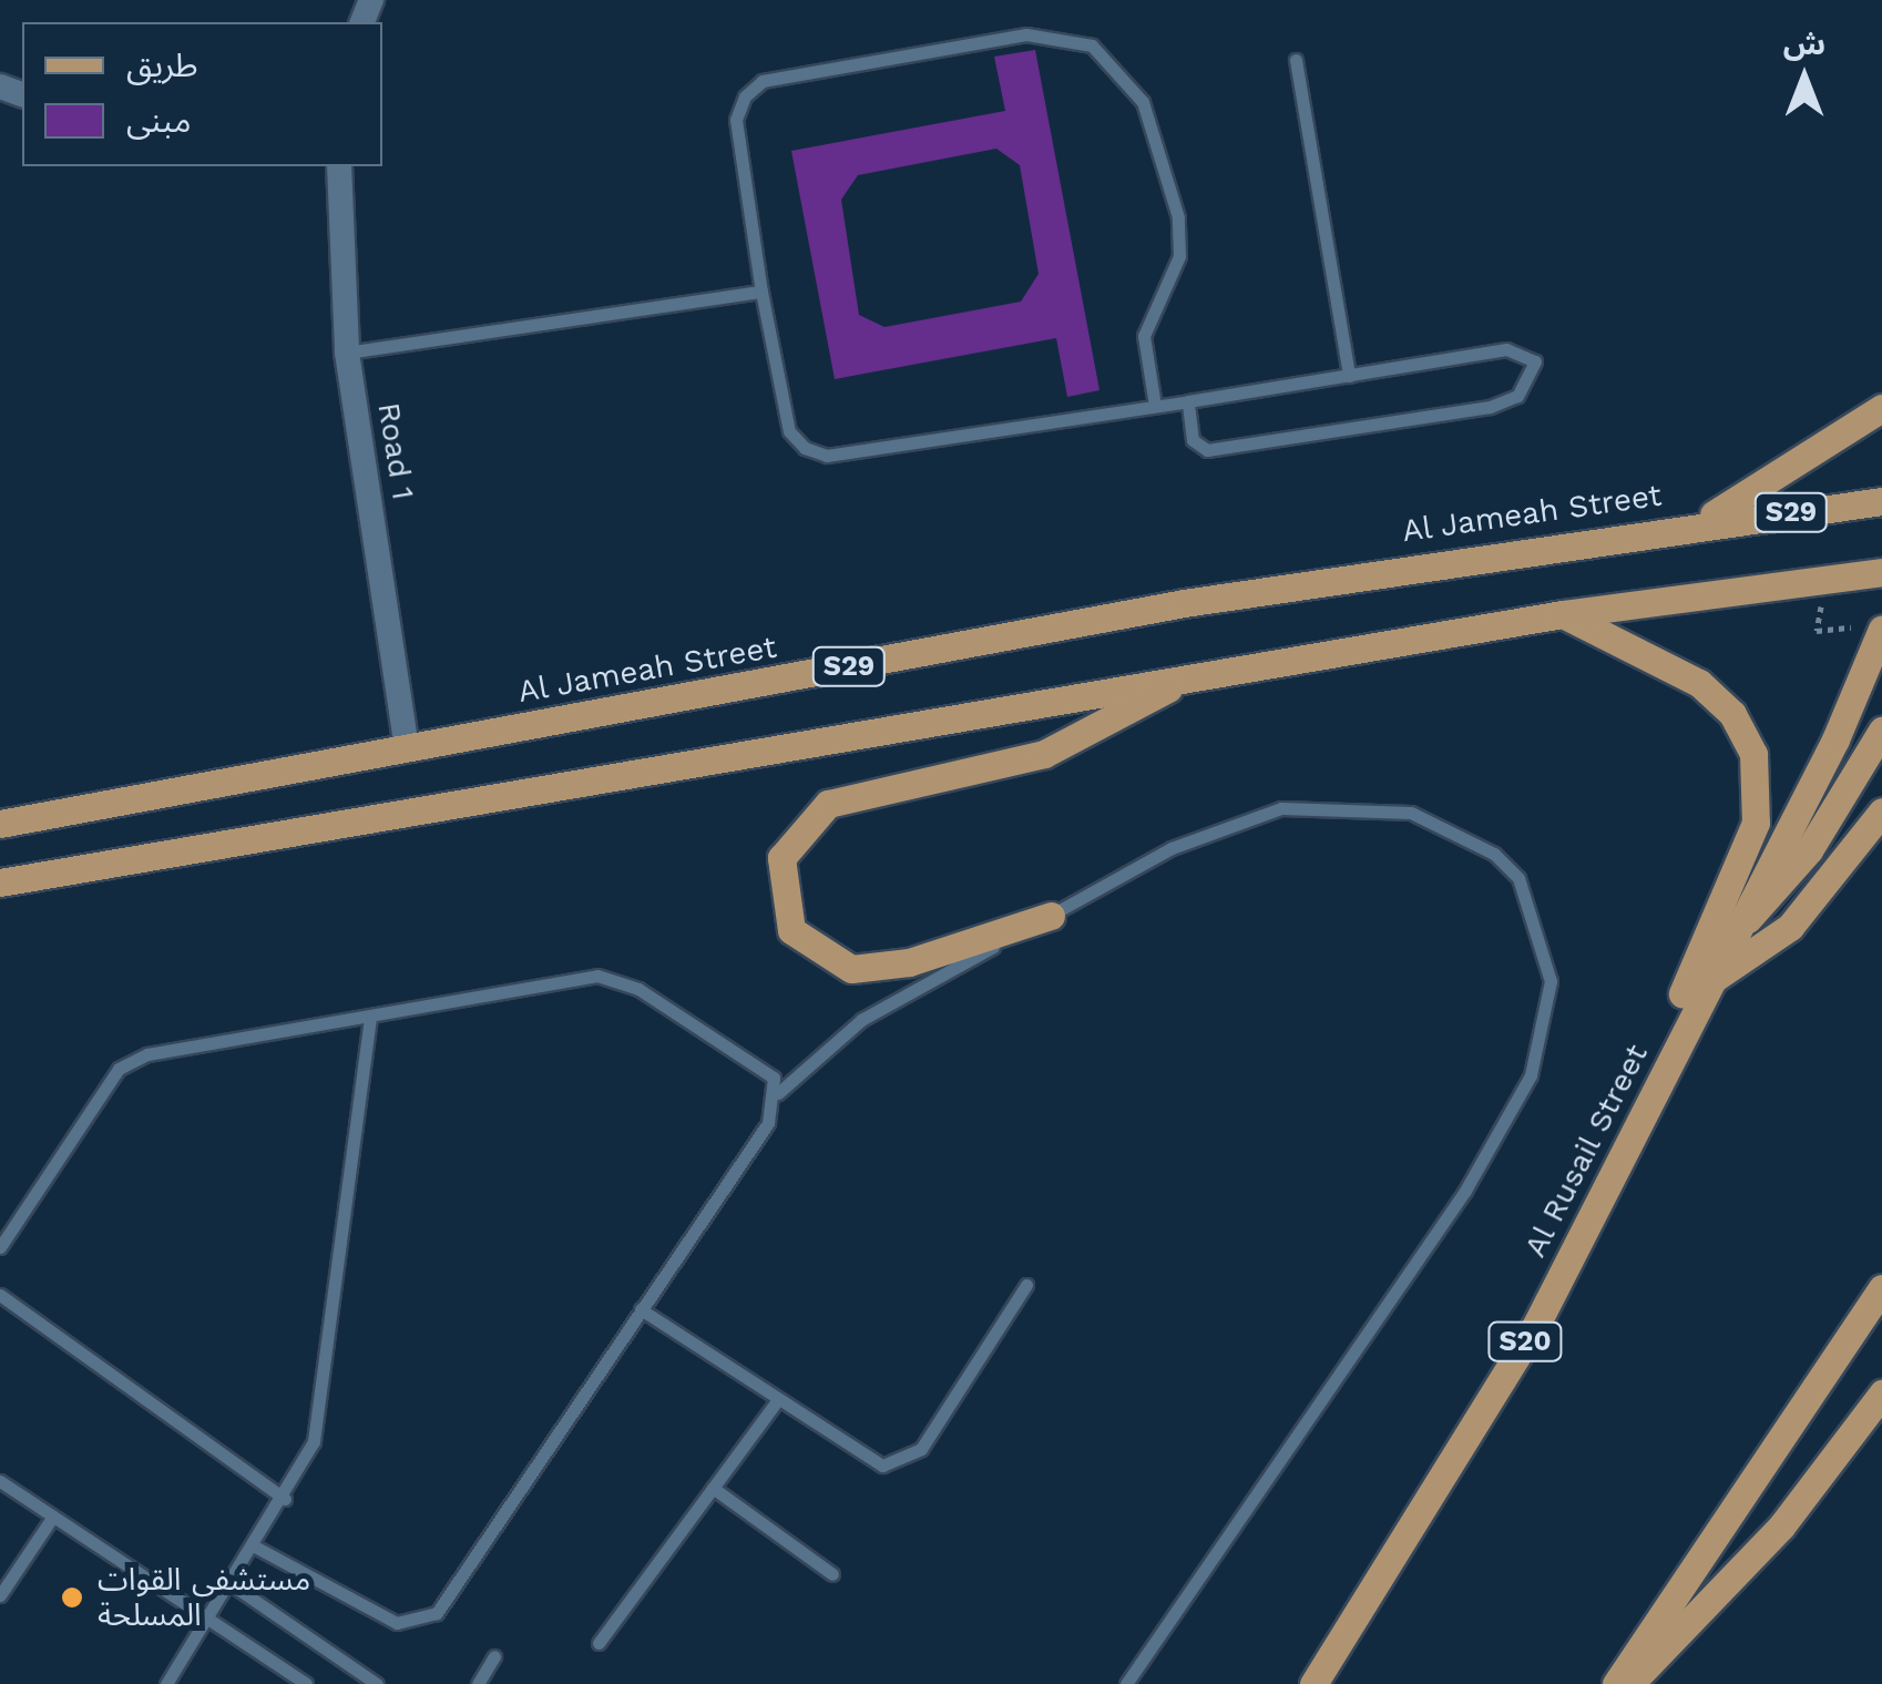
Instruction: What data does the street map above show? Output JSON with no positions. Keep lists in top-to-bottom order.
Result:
{
  "streets": {
    "main road": [
      "S29",
      "Al Jameah Street",
      "Al Rusail Street",
      "S20"
    ],
    "street": ["Road 1"]
  },
  "crossings": [
    ["Road 1", "Al Jameah Street"],
    ["S29", "Al Jameah Street"]
  ],
  "places": ["مستشفى القوات المسلحة"],
  "legend": ["طريق", "مبنى"],
  "north": "top"
}
